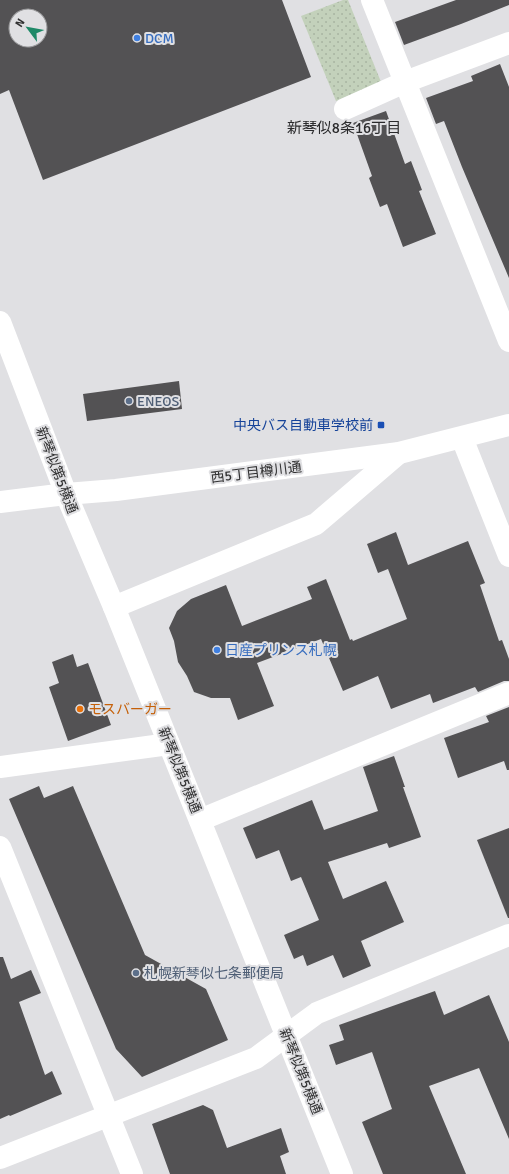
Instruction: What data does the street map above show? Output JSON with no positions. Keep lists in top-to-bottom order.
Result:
{
  "streets": {
    "street": ["新琴似第5横通", "西5丁目樽川通"]
  },
  "crossings": [
    ["新琴似第5横通", "西5丁目樽川通"]
  ],
  "districts": ["新琴似8条16丁目"],
  "places": {
    "other": [
      "DCM",
      "ENEOS",
      "日産プリンス札幌",
      "モスバーガー",
      "札幌新琴似七条郵便局"
    ],
    "transit": ["中央バス自動車学校前"]
  },
  "north": "top left"
}
